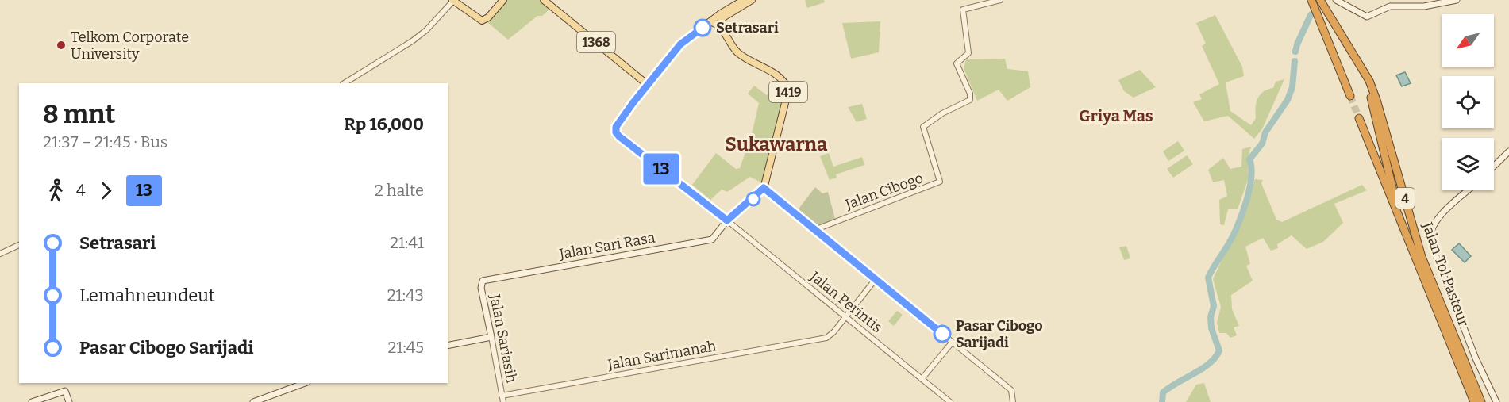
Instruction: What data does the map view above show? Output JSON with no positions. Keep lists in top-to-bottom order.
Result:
{
  "streets": {
    "highway": ["4", "Jalan Tol Pasteur"],
    "main road": [
      "1368",
      "1419",
      "Jalan Sari Rasa",
      "Jalan Sariasih"
    ],
    "street": ["Jalan Cibogo", "Jalan Perintis", "Jalan Sarimanah"]
  },
  "crossings": [
    ["Jalan Sari Rasa", "Jalan Perintis"],
    ["Jalan Sari Rasa", "Jalan Sariasih"],
    ["Jalan Perintis", "Jalan Sarimanah"],
    ["Jalan Sariasih", "Jalan Sarimanah"]
  ],
  "districts": ["Griya Mas", "Sukawarna"],
  "places": ["Setrasari", "Telkom Corporate University", "Pasar Cibogo Sarijadi"],
  "lines": ["bus line 13"],
  "north": "bottom left",
  "page": {
    "on_map": "13",
    "heading": ["8 mnt", "21:37 – 21:45 · Bus", "Rp 16,000"],
    "legs": ["4", "13", "2 halte"],
    "list": [
      {
        "name": "Setrasari",
        "value": "21:41"
      },
      {
        "name": "Lemahneundeut",
        "value": "21:43"
      },
      {
        "name": "Pasar Cibogo Sarijadi",
        "value": "21:45"
      }
    ]
  }
}
